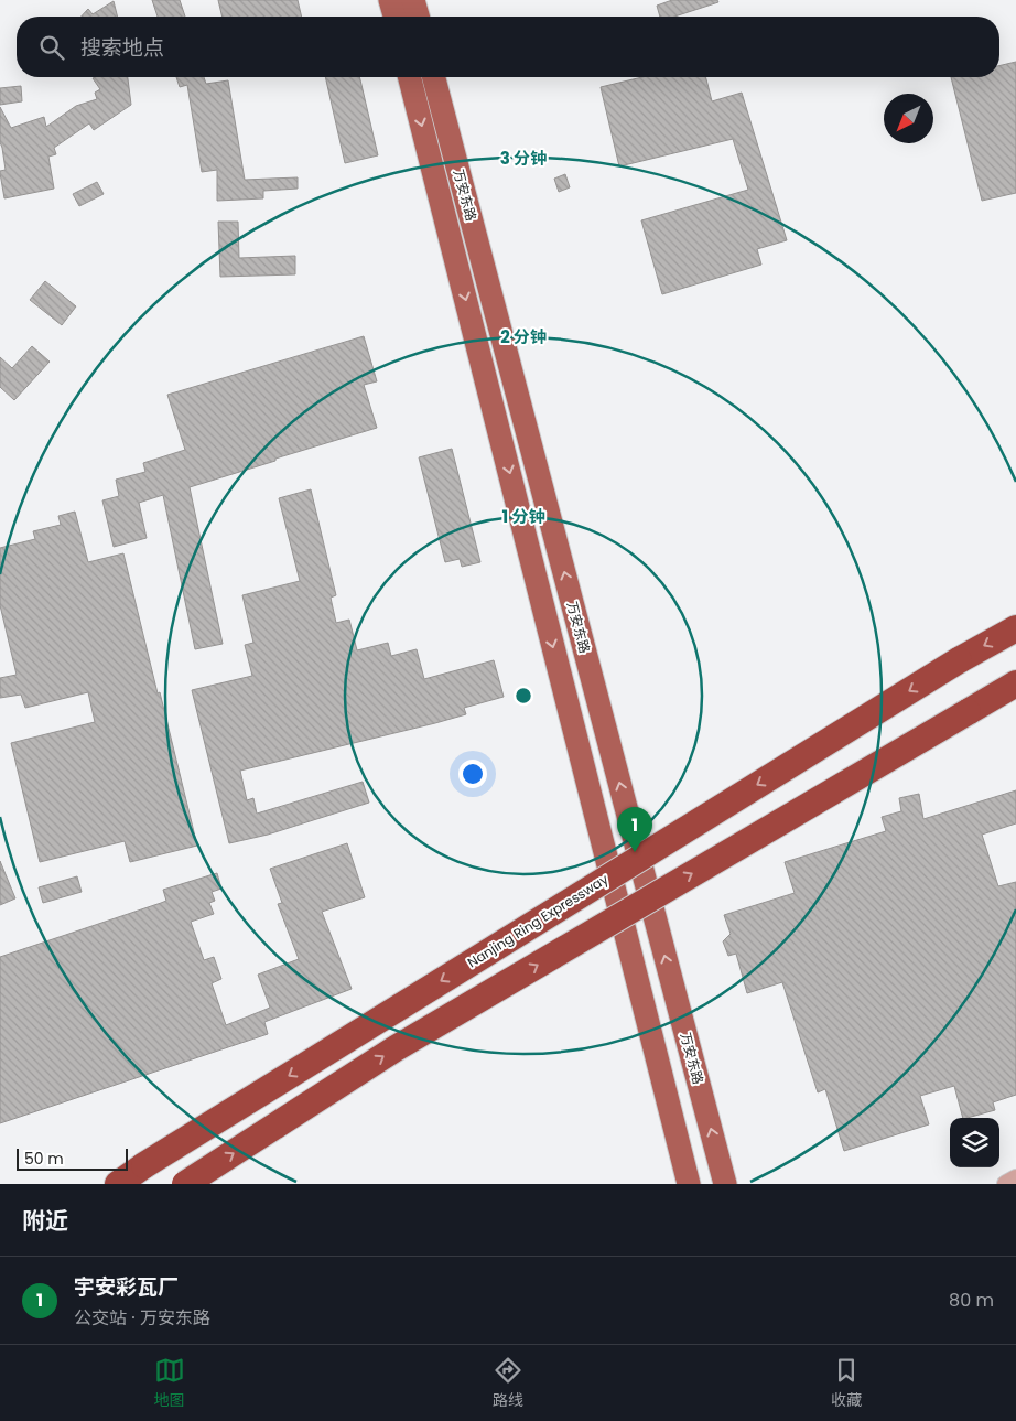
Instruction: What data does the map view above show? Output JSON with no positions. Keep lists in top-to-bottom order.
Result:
{
  "streets": {
    "highway": ["Nanjing Ring Expressway"],
    "main road": ["万安东路"]
  },
  "scale_bar": "50 m",
  "north": "bottom left",
  "page": {
    "search": "搜索地点",
    "pins": "1",
    "scale": "50 m",
    "heading": "附近",
    "list": [
      {
        "mark": "1",
        "name": "宇安彩瓦厂",
        "note": "公交站 · 万安东路",
        "value": "80 m"
      }
    ],
    "nav": ["地图", "路线", "收藏"]
  },
  "rings": ["3 分钟", "2 分钟", "1 分钟"]
}
